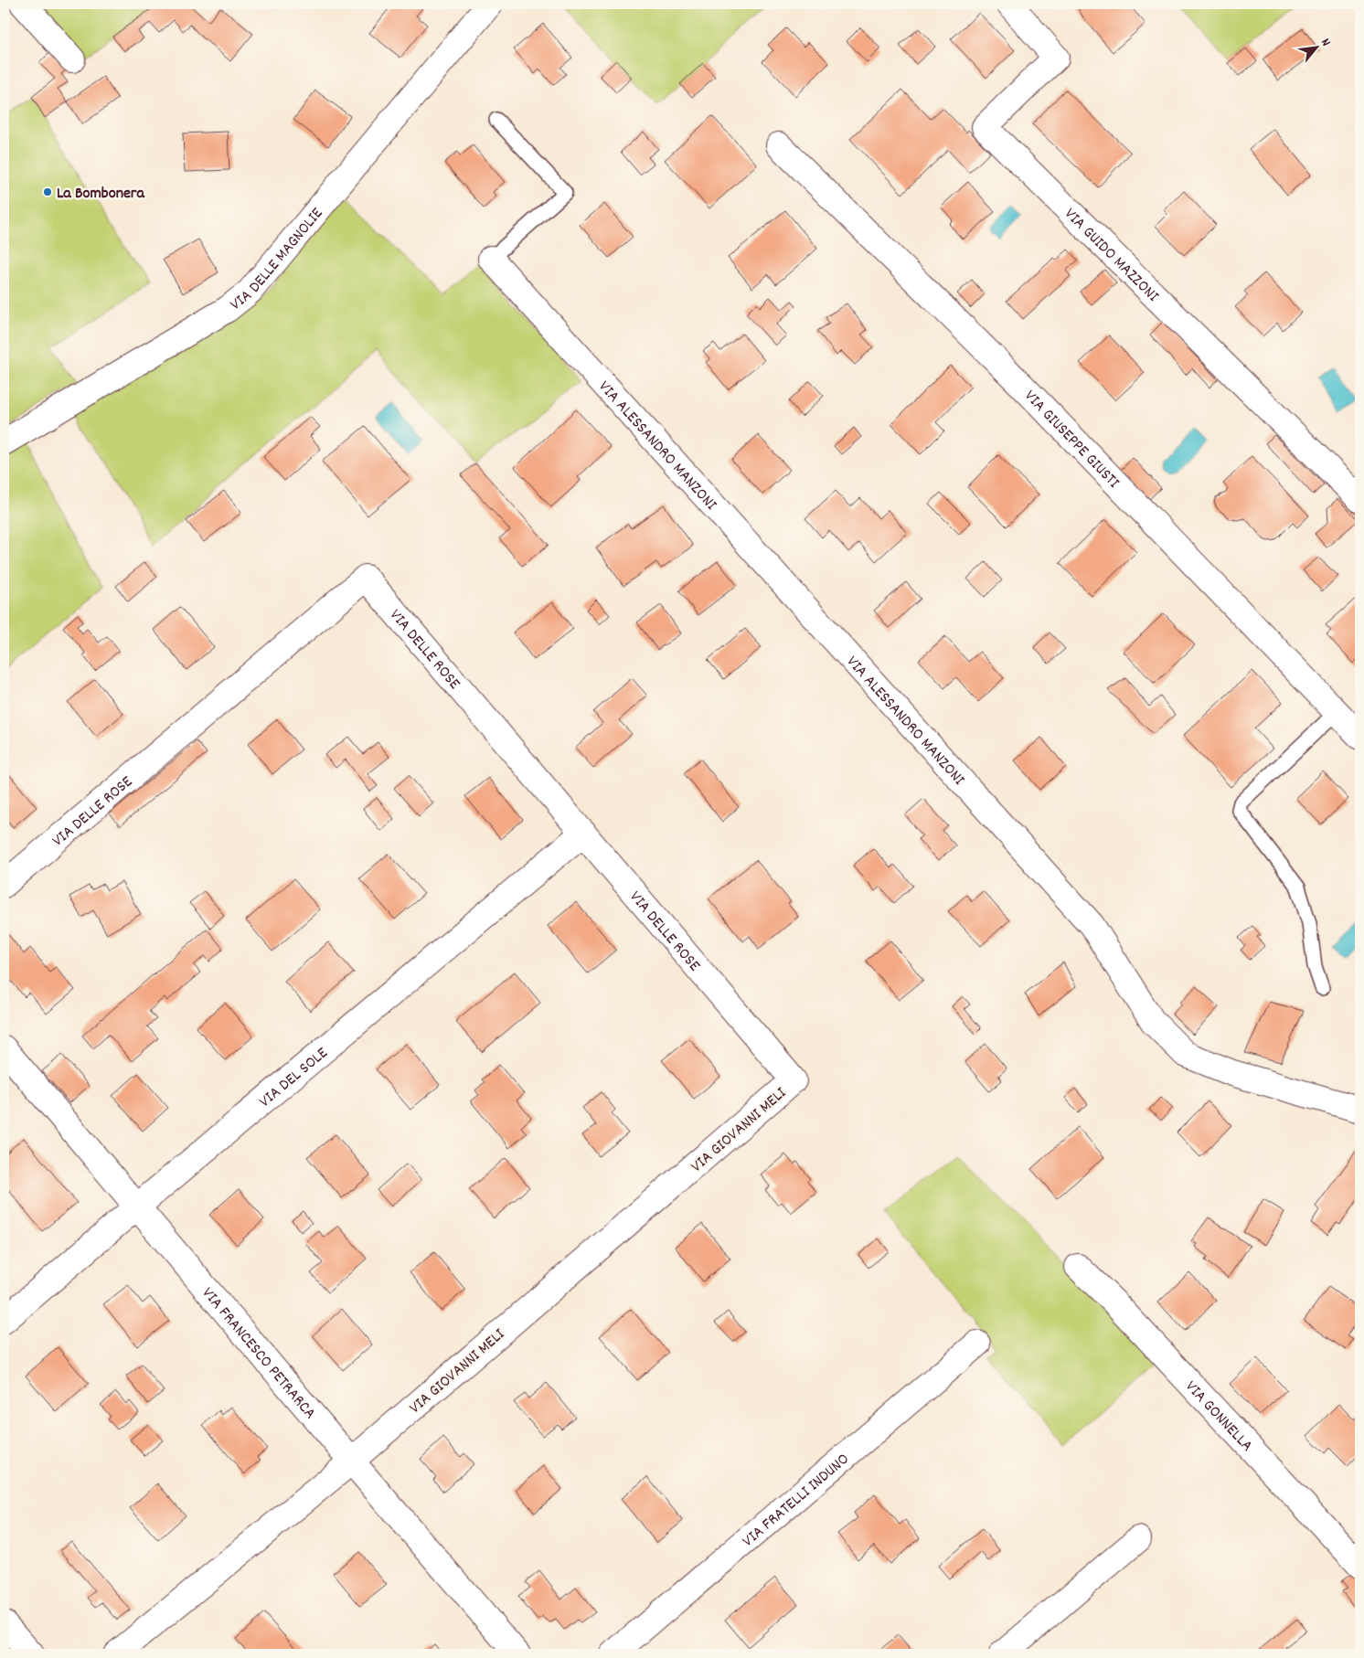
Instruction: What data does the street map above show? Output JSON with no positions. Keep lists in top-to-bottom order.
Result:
{
  "streets": {
    "street": [
      "VIA GUIDO MAZZONI",
      "VIA DELLE MAGNOLIE",
      "VIA GIUSEPPE GIUSTI",
      "VIA ALESSANDRO MANZONI",
      "VIA DELLE ROSE",
      "VIA DEL SOLE",
      "VIA GIOVANNI MELI",
      "VIA FRANCESCO PETRARCA",
      "VIA GONNELLA",
      "VIA FRATELLI INDUNO"
    ]
  },
  "crossings": [
    ["VIA DELLE ROSE", "VIA DEL SOLE"],
    ["VIA DELLE ROSE", "VIA GIOVANNI MELI"],
    ["VIA DEL SOLE", "VIA FRANCESCO PETRARCA"],
    ["VIA GIOVANNI MELI", "VIA FRANCESCO PETRARCA"]
  ],
  "places": ["La Bombonera"],
  "north": "top right"
}
